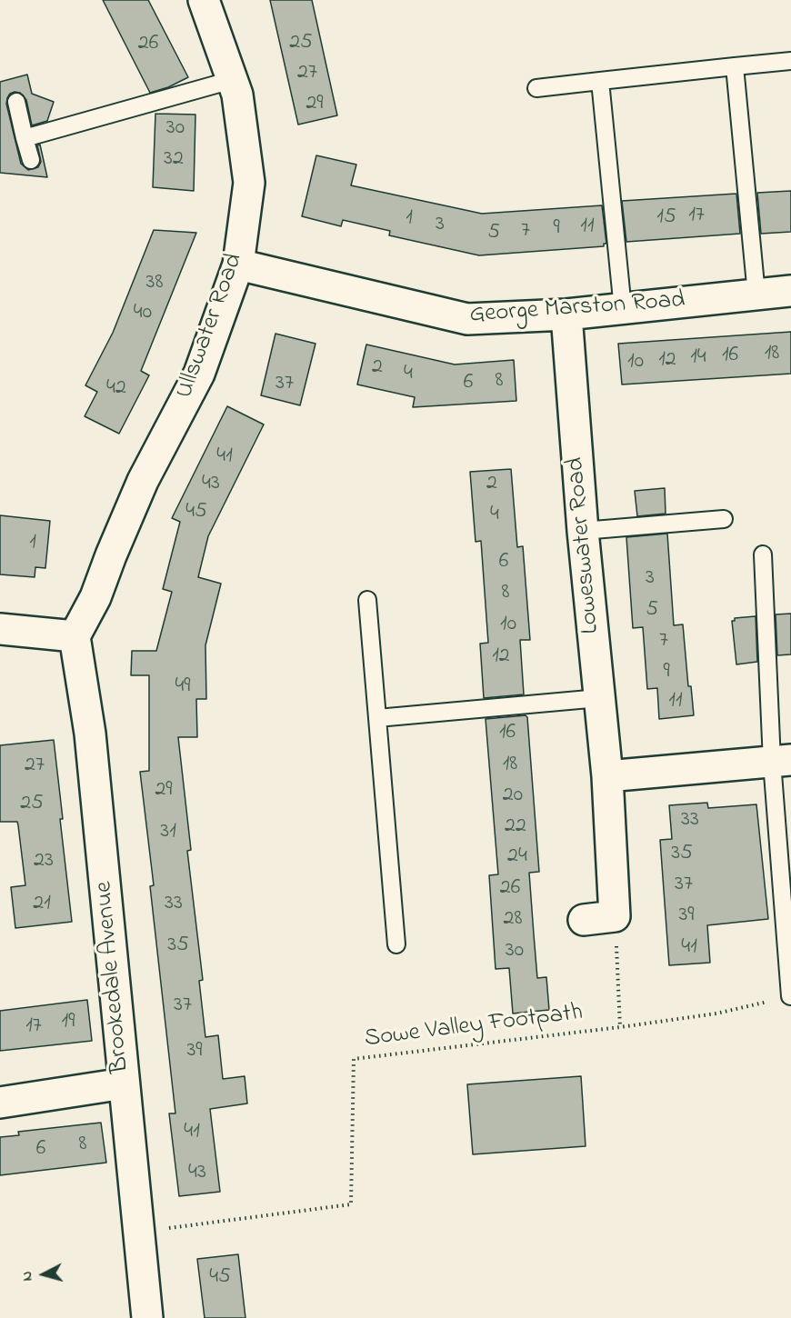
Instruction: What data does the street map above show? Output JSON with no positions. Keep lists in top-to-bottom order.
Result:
{
  "streets": {
    "street": [
      "George Marston Road",
      "Ullswater Road",
      "Loweswater Road",
      "Brookedale Avenue"
    ],
    "path": ["Sowe Valley Footpath"]
  },
  "crossings": [
    ["George Marston Road", "Ullswater Road"],
    ["George Marston Road", "Loweswater Road"],
    ["Ullswater Road", "Brookedale Avenue"],
    ["Brookedale Avenue", "Sowe Valley Footpath"]
  ],
  "house_numbers": [
    "25",
    "26",
    "27",
    "29",
    "30",
    "32",
    "17",
    "15",
    "1",
    "3",
    "11",
    "9",
    "7",
    "5",
    "38",
    "40",
    "18",
    "16",
    "14",
    "12",
    "10",
    "2",
    "4",
    "8",
    "6",
    "37",
    "42",
    "41",
    "43",
    "2",
    "45",
    "4",
    "1",
    "6",
    "3",
    "8",
    "5",
    "10",
    "7",
    "12",
    "9",
    "49",
    "11",
    "16",
    "18",
    "27",
    "29",
    "20",
    "25",
    "33",
    "22",
    "31",
    "35",
    "24",
    "23",
    "37",
    "26",
    "21",
    "33",
    "39",
    "28",
    "35",
    "41",
    "30",
    "37",
    "19",
    "17",
    "39",
    "41",
    "8",
    "6",
    "43",
    "45"
  ],
  "north": "left"
}
